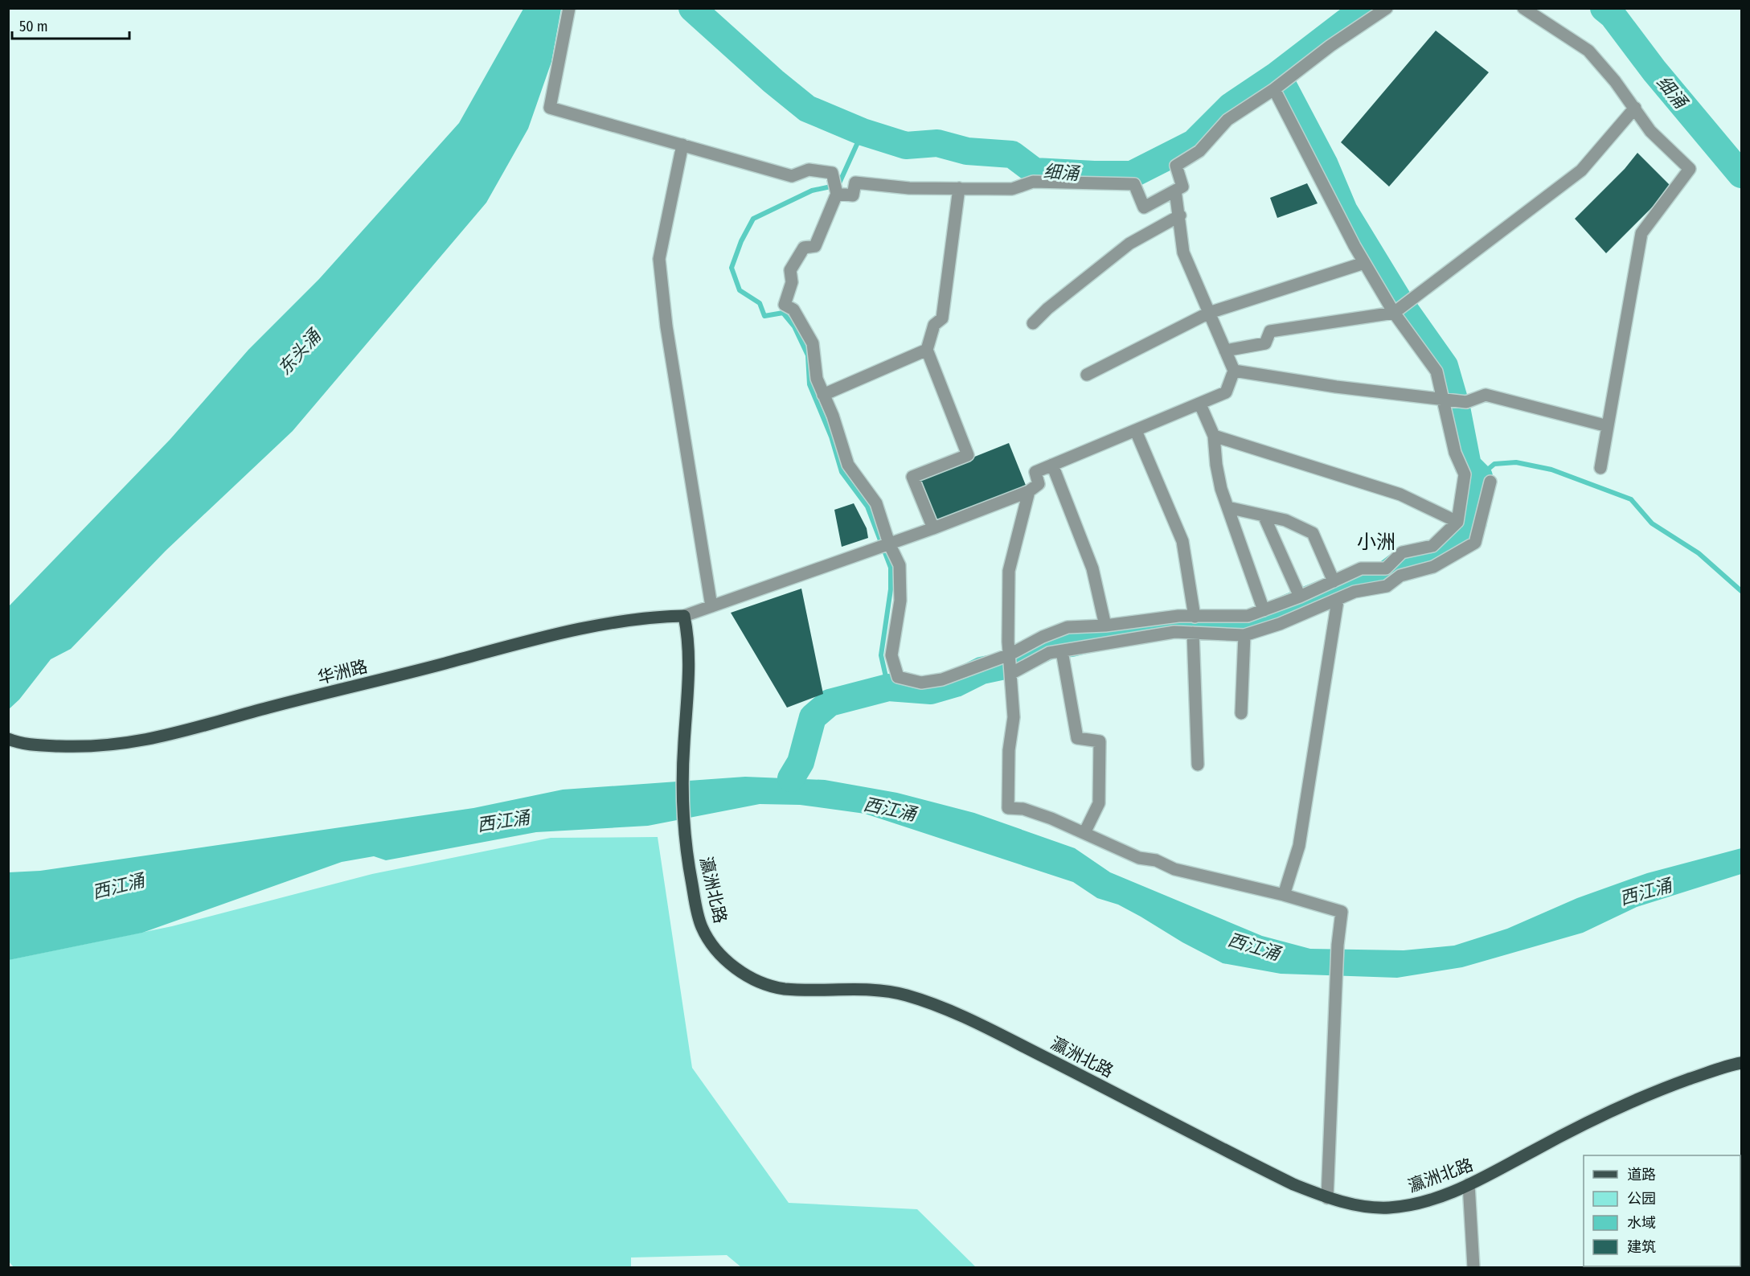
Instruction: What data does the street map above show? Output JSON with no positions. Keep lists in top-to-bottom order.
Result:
{
  "streets": {
    "main road": ["华洲路", "瀛洲北路"]
  },
  "crossings": [
    ["华洲路", "瀛洲北路"]
  ],
  "districts": ["小洲"],
  "water": ["细涌", "东头涌", "西江涌"],
  "legend": [
    "道路",
    "公园",
    "水域",
    "建筑"
  ],
  "scale_bar": "50 m"
}
